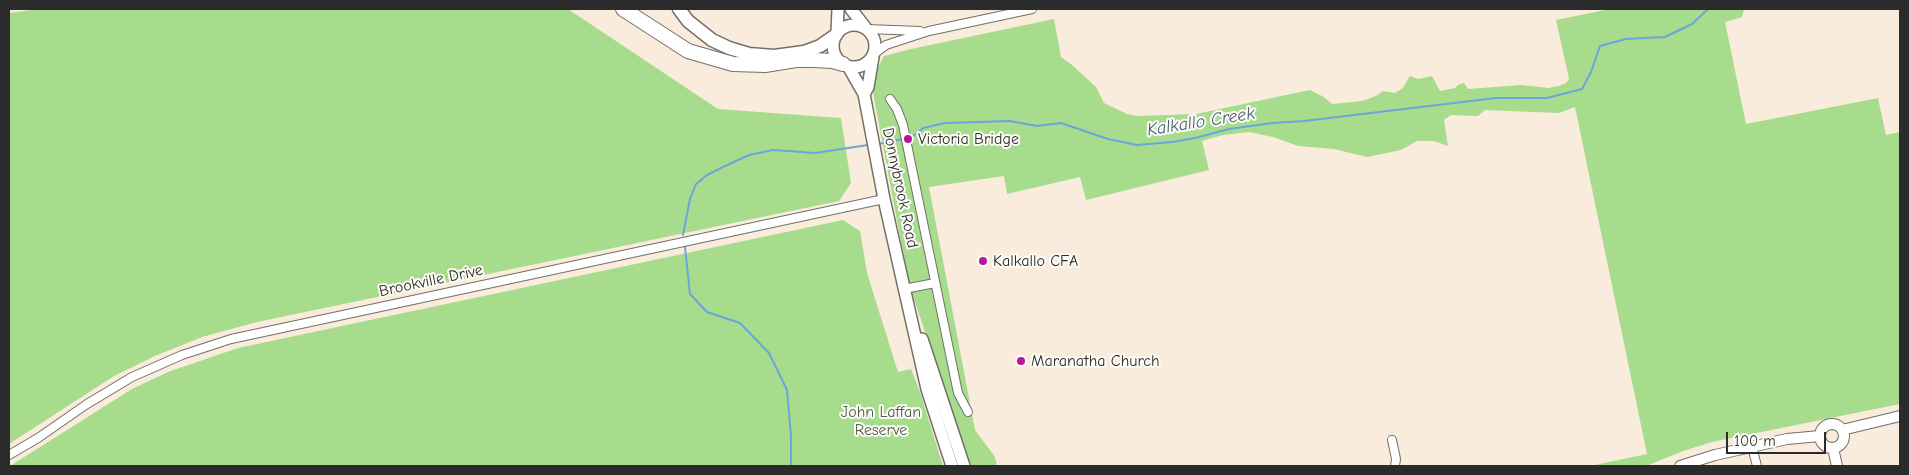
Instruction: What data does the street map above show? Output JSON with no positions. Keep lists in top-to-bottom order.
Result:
{
  "streets": {
    "main road": ["Donnybrook Road"],
    "street": ["Brookville Drive"]
  },
  "crossings": [
    ["Donnybrook Road", "Brookville Drive"]
  ],
  "water": ["Kalkallo Creek"],
  "parks": ["John Laffan Reserve"],
  "places": ["Victoria Bridge", "Kalkallo CFA", "Maranatha Church"],
  "scale_bar": "100 m"
}
